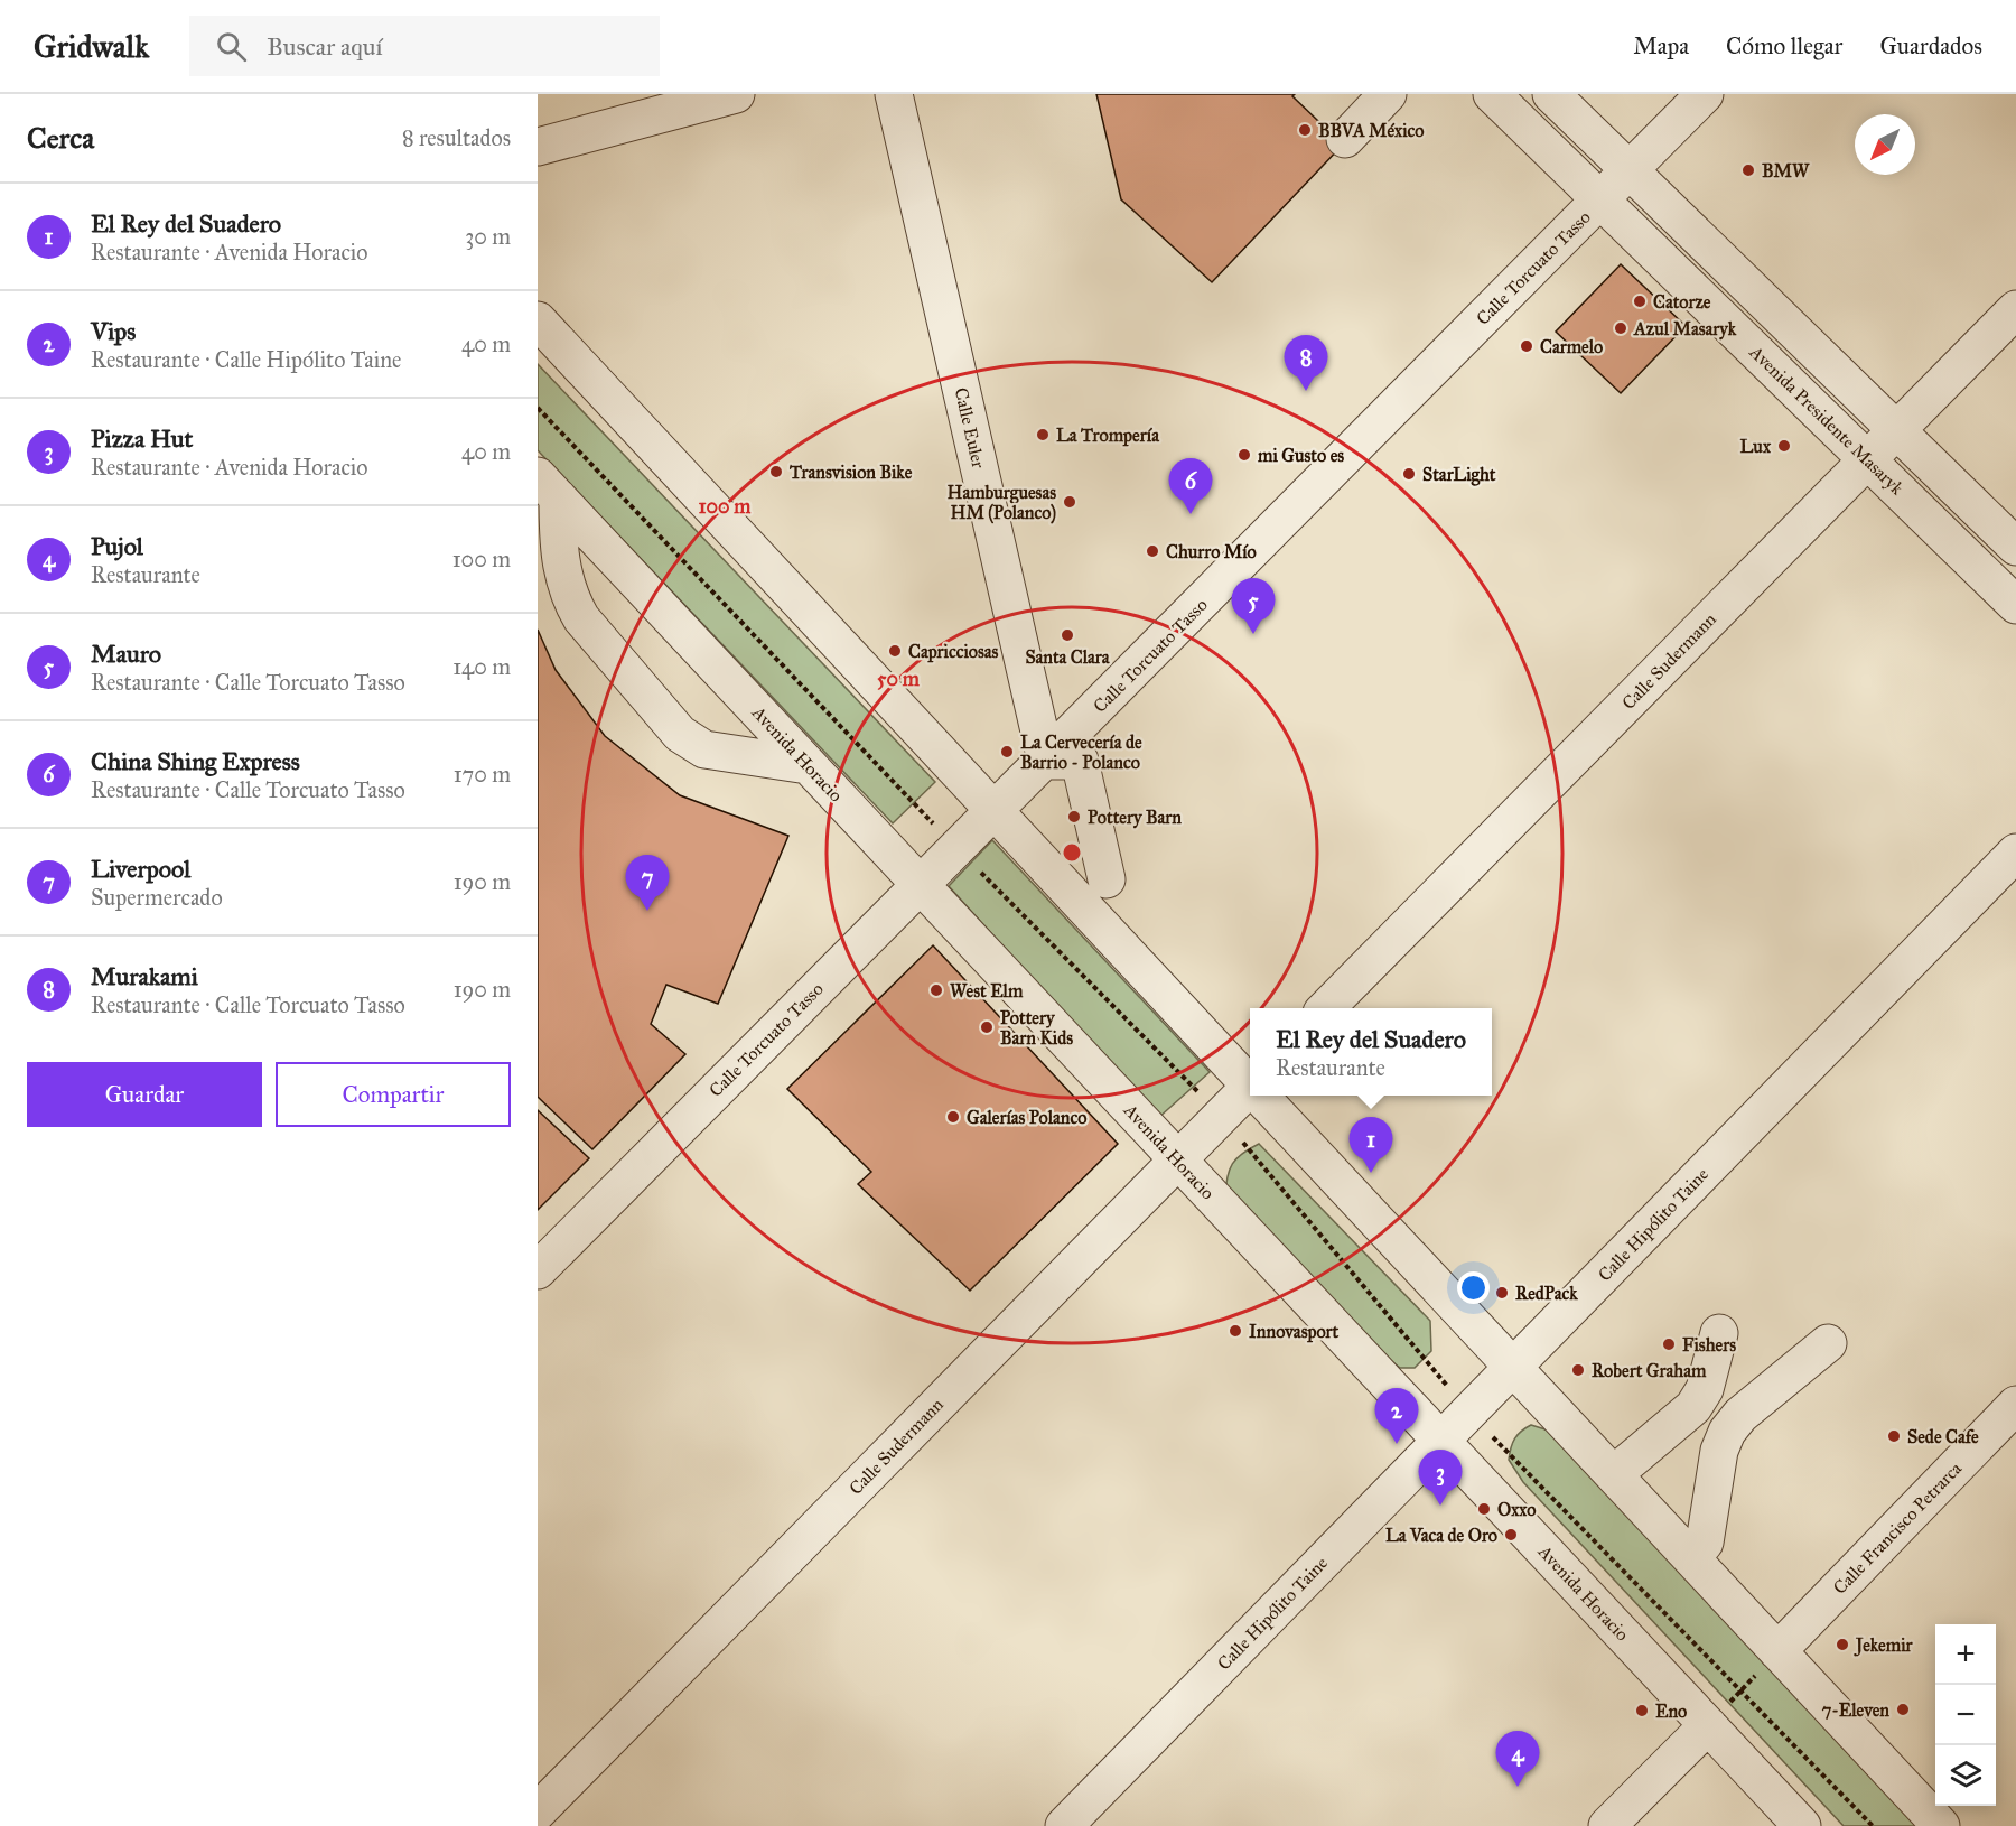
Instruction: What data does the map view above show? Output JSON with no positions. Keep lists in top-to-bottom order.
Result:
{
  "streets": {
    "street": [
      "Calle Torcuato Tasso",
      "Avenida Presidente Masaryk",
      "Calle Euler",
      "Calle Sudermann",
      "Avenida Horacio",
      "Calle Hipólito Taine",
      "Calle Francisco Petrarca"
    ]
  },
  "crossings": [
    ["Calle Torcuato Tasso", "Avenida Presidente Masaryk"],
    ["Calle Torcuato Tasso", "Calle Euler"],
    ["Calle Torcuato Tasso", "Avenida Horacio"],
    ["Avenida Presidente Masaryk", "Calle Sudermann"],
    ["Calle Sudermann", "Avenida Horacio"],
    ["Avenida Horacio", "Calle Hipólito Taine"]
  ],
  "places": [
    "BBVA México",
    "BMW",
    "Catorze",
    "Azul Masaryk",
    "Carmelo",
    "La Trompería",
    "Lux",
    "mi Gusto es",
    "Transvision Bike",
    "StarLight",
    "Hamburguesas HM (Polanco)",
    "Churro Mío",
    "Santa Clara",
    "Capricciosas",
    "La Cervecería de Barrio - Polanco",
    "Pottery Barn",
    "West Elm",
    "Pottery Barn Kids",
    "Galerías Polanco",
    "RedPack",
    "Innovasport",
    "Fishers",
    "Robert Graham",
    "Sede Cafe",
    "Oxxo",
    "La Vaca de Oro",
    "Jekemir",
    "7-Eleven",
    "Eno"
  ],
  "north": "bottom left",
  "page": {
    "header": "Gridwalk",
    "search": "Buscar aquí",
    "nav": ["Mapa", "Cómo llegar", "Guardados"],
    "heading": ["Cerca", "8 resultados"],
    "list": [
      {
        "mark": "1",
        "name": "El Rey del Suadero",
        "note": "Restaurante · Avenida Horacio",
        "value": "30 m"
      },
      {
        "mark": "2",
        "name": "Vips",
        "note": "Restaurante · Calle Hipólito Taine",
        "value": "40 m"
      },
      {
        "mark": "3",
        "name": "Pizza Hut",
        "note": "Restaurante · Avenida Horacio",
        "value": "40 m"
      },
      {
        "mark": "4",
        "name": "Pujol",
        "note": "Restaurante",
        "value": "100 m"
      },
      {
        "mark": "5",
        "name": "Mauro",
        "note": "Restaurante · Calle Torcuato Tasso",
        "value": "140 m"
      },
      {
        "mark": "6",
        "name": "China Shing Express",
        "note": "Restaurante · Calle Torcuato Tasso",
        "value": "170 m"
      },
      {
        "mark": "7",
        "name": "Liverpool",
        "note": "Supermercado",
        "value": "190 m"
      },
      {
        "mark": "8",
        "name": "Murakami",
        "note": "Restaurante · Calle Torcuato Tasso",
        "value": "190 m"
      }
    ],
    "pins": [
      "8",
      "6",
      "5",
      "7",
      "1",
      "2",
      "3",
      "4"
    ],
    "popup": ["El Rey del Suadero", "Restaurante"],
    "buttons": ["Guardar", "Compartir"],
    "map_buttons": ["+", "−"]
  },
  "rings": ["100 m", "50 m"]
}
